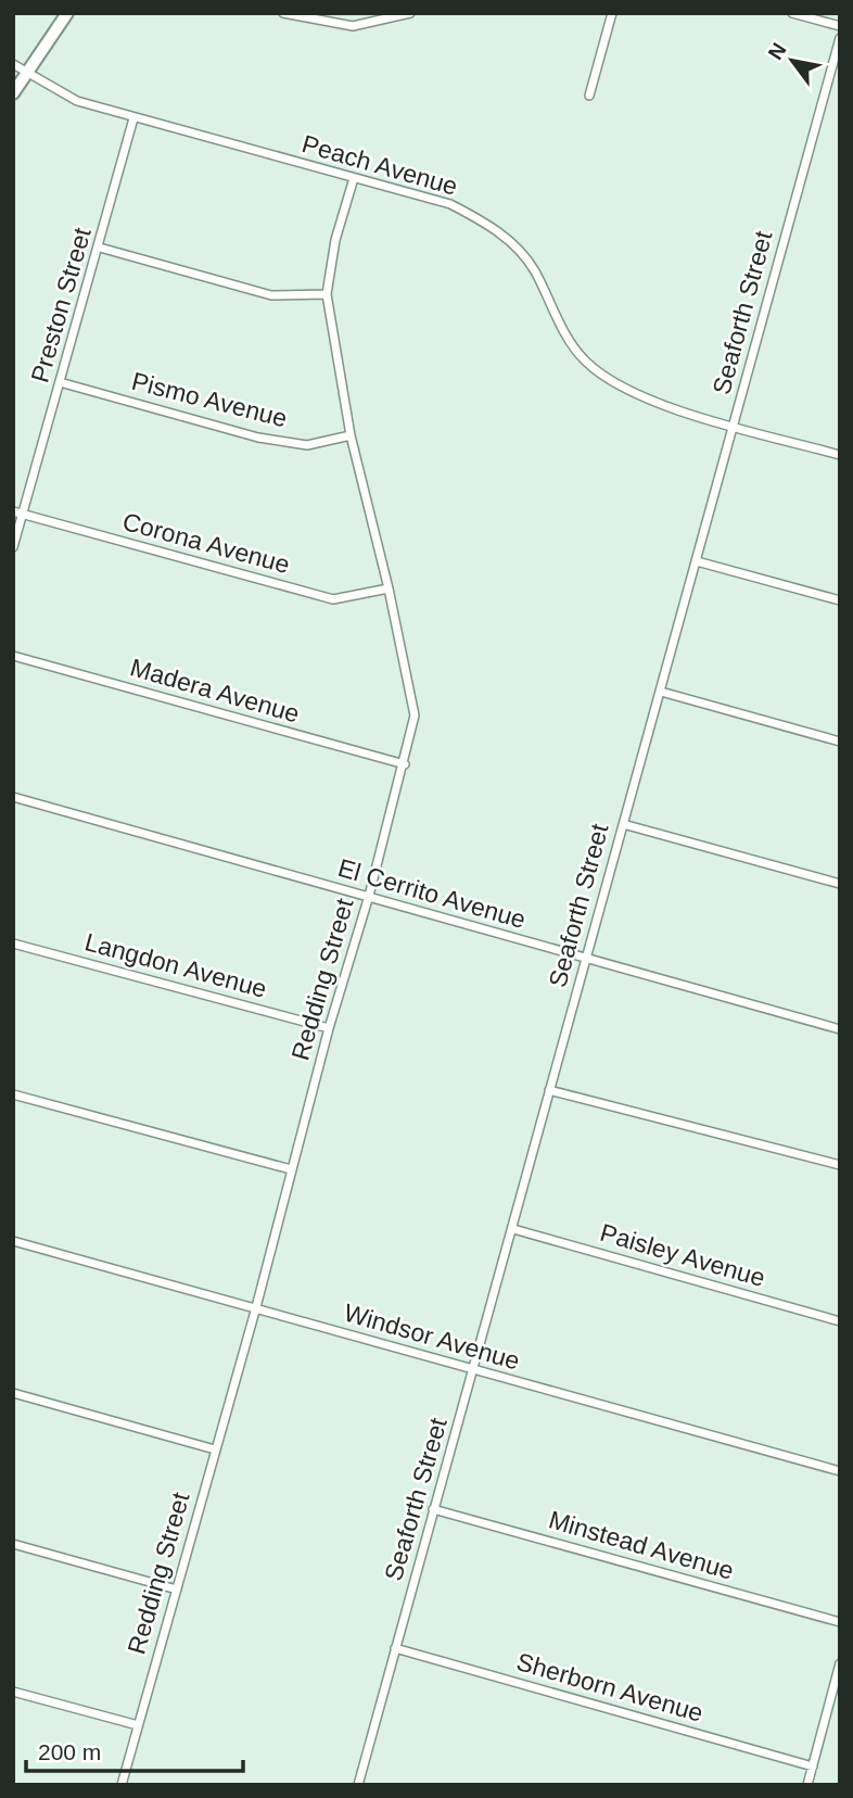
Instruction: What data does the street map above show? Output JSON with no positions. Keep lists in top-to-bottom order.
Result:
{
  "streets": {
    "street": [
      "Peach Avenue",
      "Preston Street",
      "Seaforth Street",
      "Pismo Avenue",
      "Corona Avenue",
      "Madera Avenue",
      "El Cerrito Avenue",
      "Langdon Avenue",
      "Redding Street",
      "Paisley Avenue",
      "Windsor Avenue",
      "Minstead Avenue",
      "Sherborn Avenue"
    ]
  },
  "crossings": [
    ["Peach Avenue", "Preston Street"],
    ["Peach Avenue", "Seaforth Street"],
    ["Peach Avenue", "Redding Street"],
    ["Preston Street", "Pismo Avenue"],
    ["Preston Street", "Corona Avenue"],
    ["Seaforth Street", "El Cerrito Avenue"],
    ["Seaforth Street", "Paisley Avenue"],
    ["Seaforth Street", "Windsor Avenue"],
    ["Seaforth Street", "Minstead Avenue"],
    ["Seaforth Street", "Sherborn Avenue"],
    ["Pismo Avenue", "Redding Street"],
    ["Corona Avenue", "Redding Street"],
    ["Madera Avenue", "Redding Street"],
    ["El Cerrito Avenue", "Redding Street"],
    ["Langdon Avenue", "Redding Street"],
    ["Redding Street", "Windsor Avenue"]
  ],
  "scale_bar": "200 m",
  "north": "top left"
}
